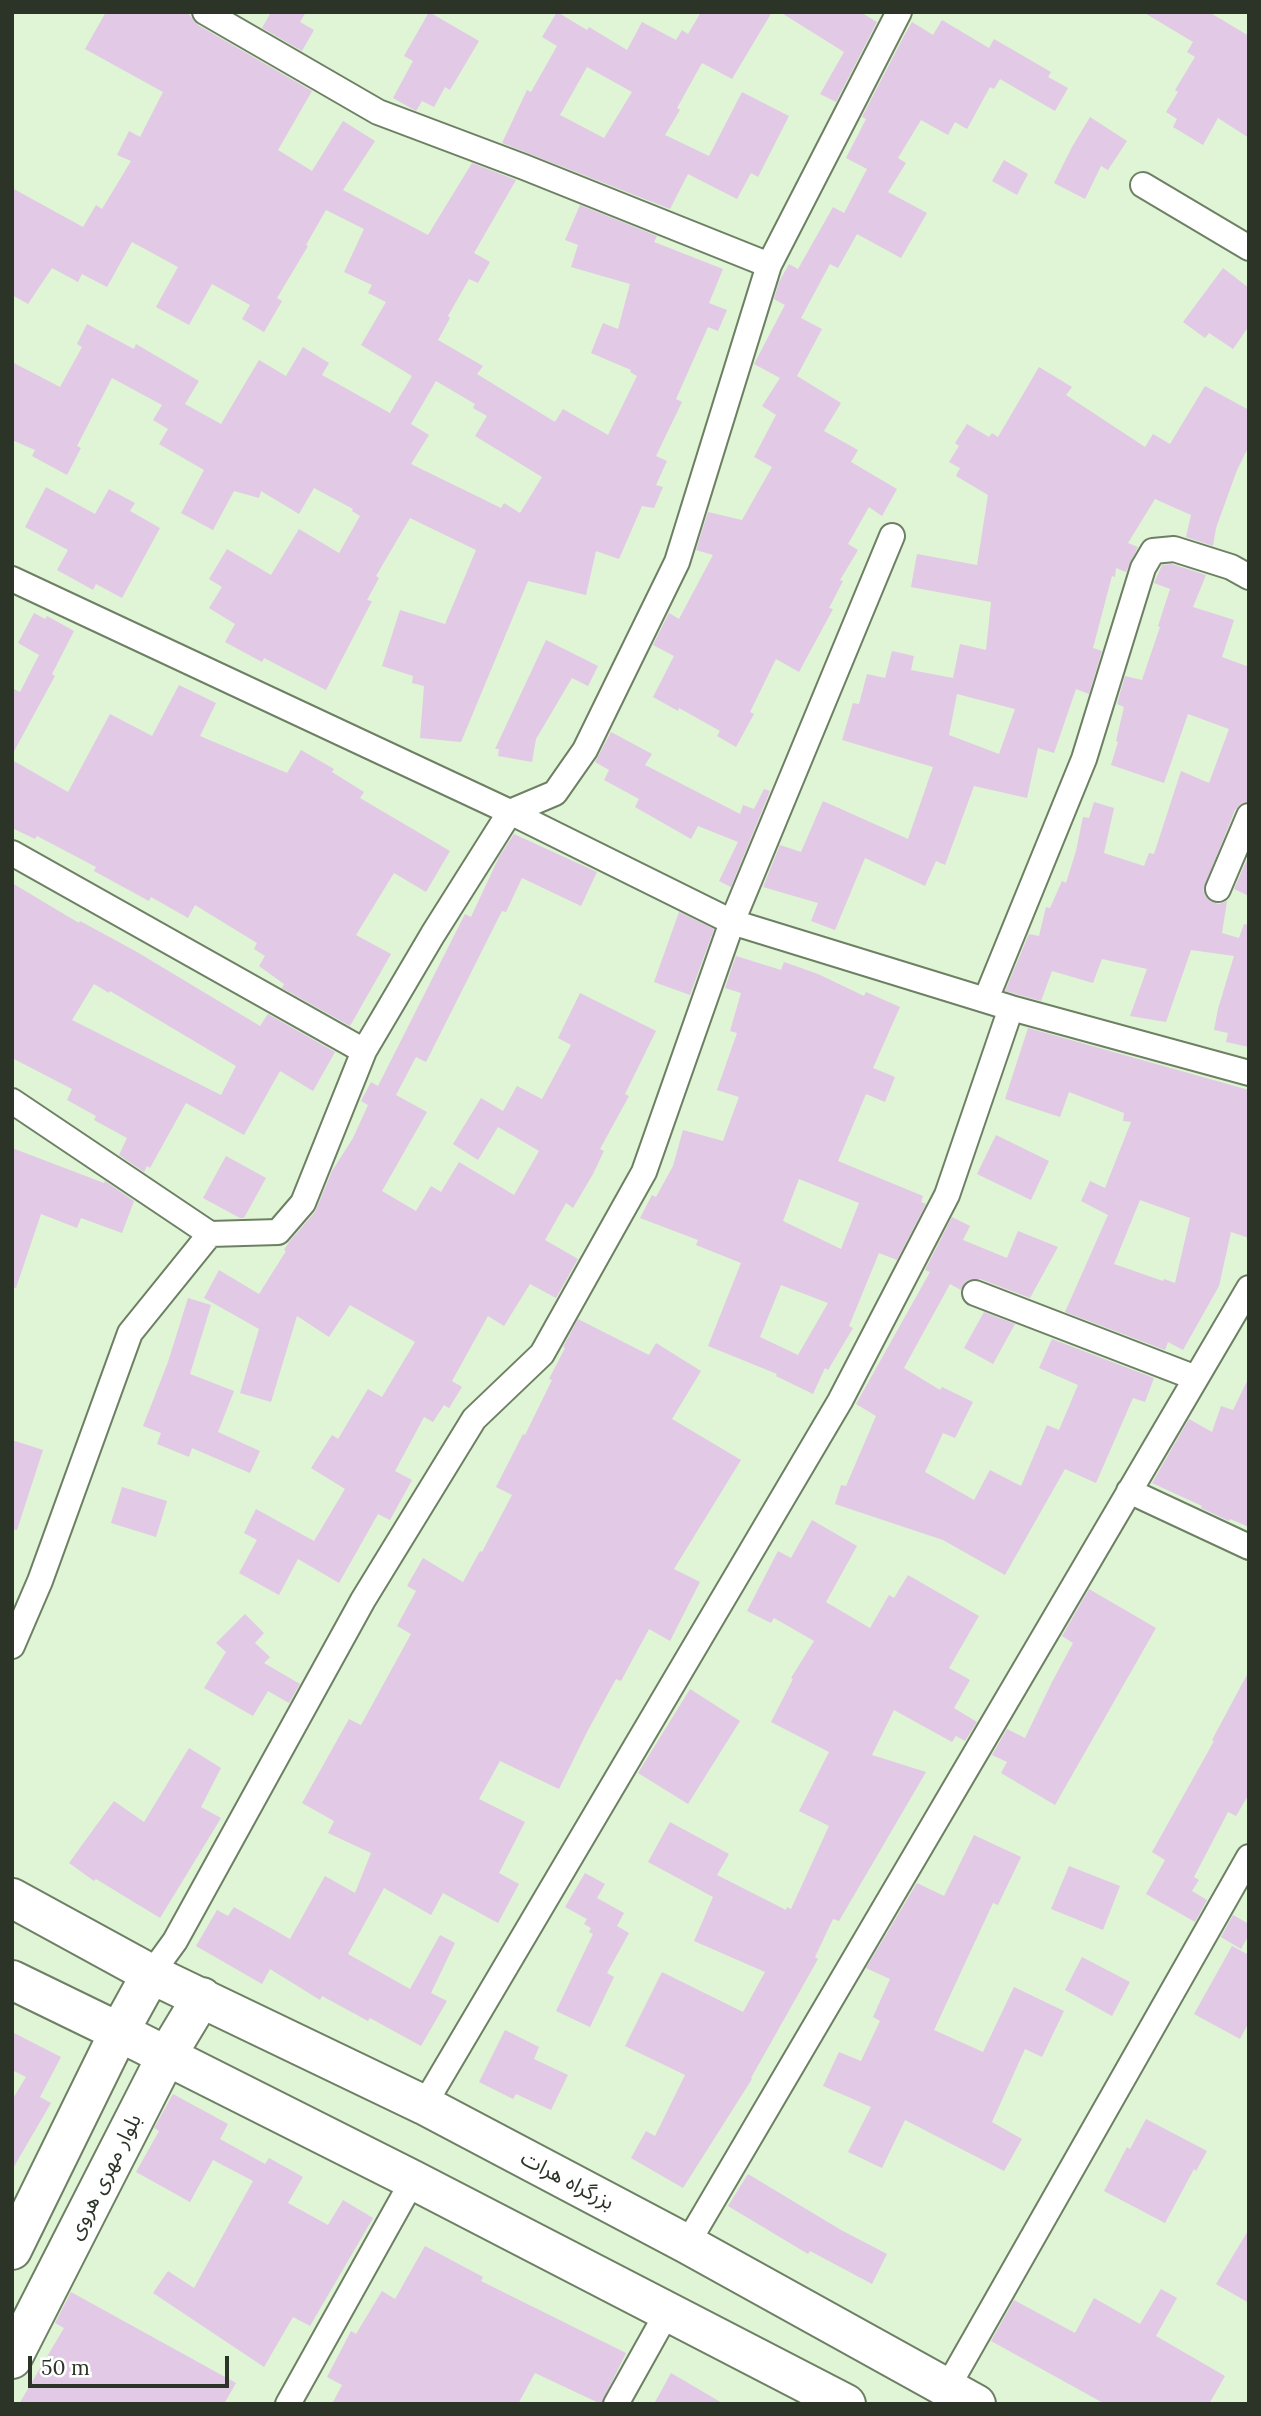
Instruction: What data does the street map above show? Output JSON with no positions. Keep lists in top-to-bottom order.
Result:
{
  "streets": {
    "main road": ["بلوار مهری هروی", "بزرگراه هرات"]
  },
  "crossings": [
    ["بلوار مهری هروی", "بزرگراه هرات"]
  ],
  "scale_bar": "50 m"
}
